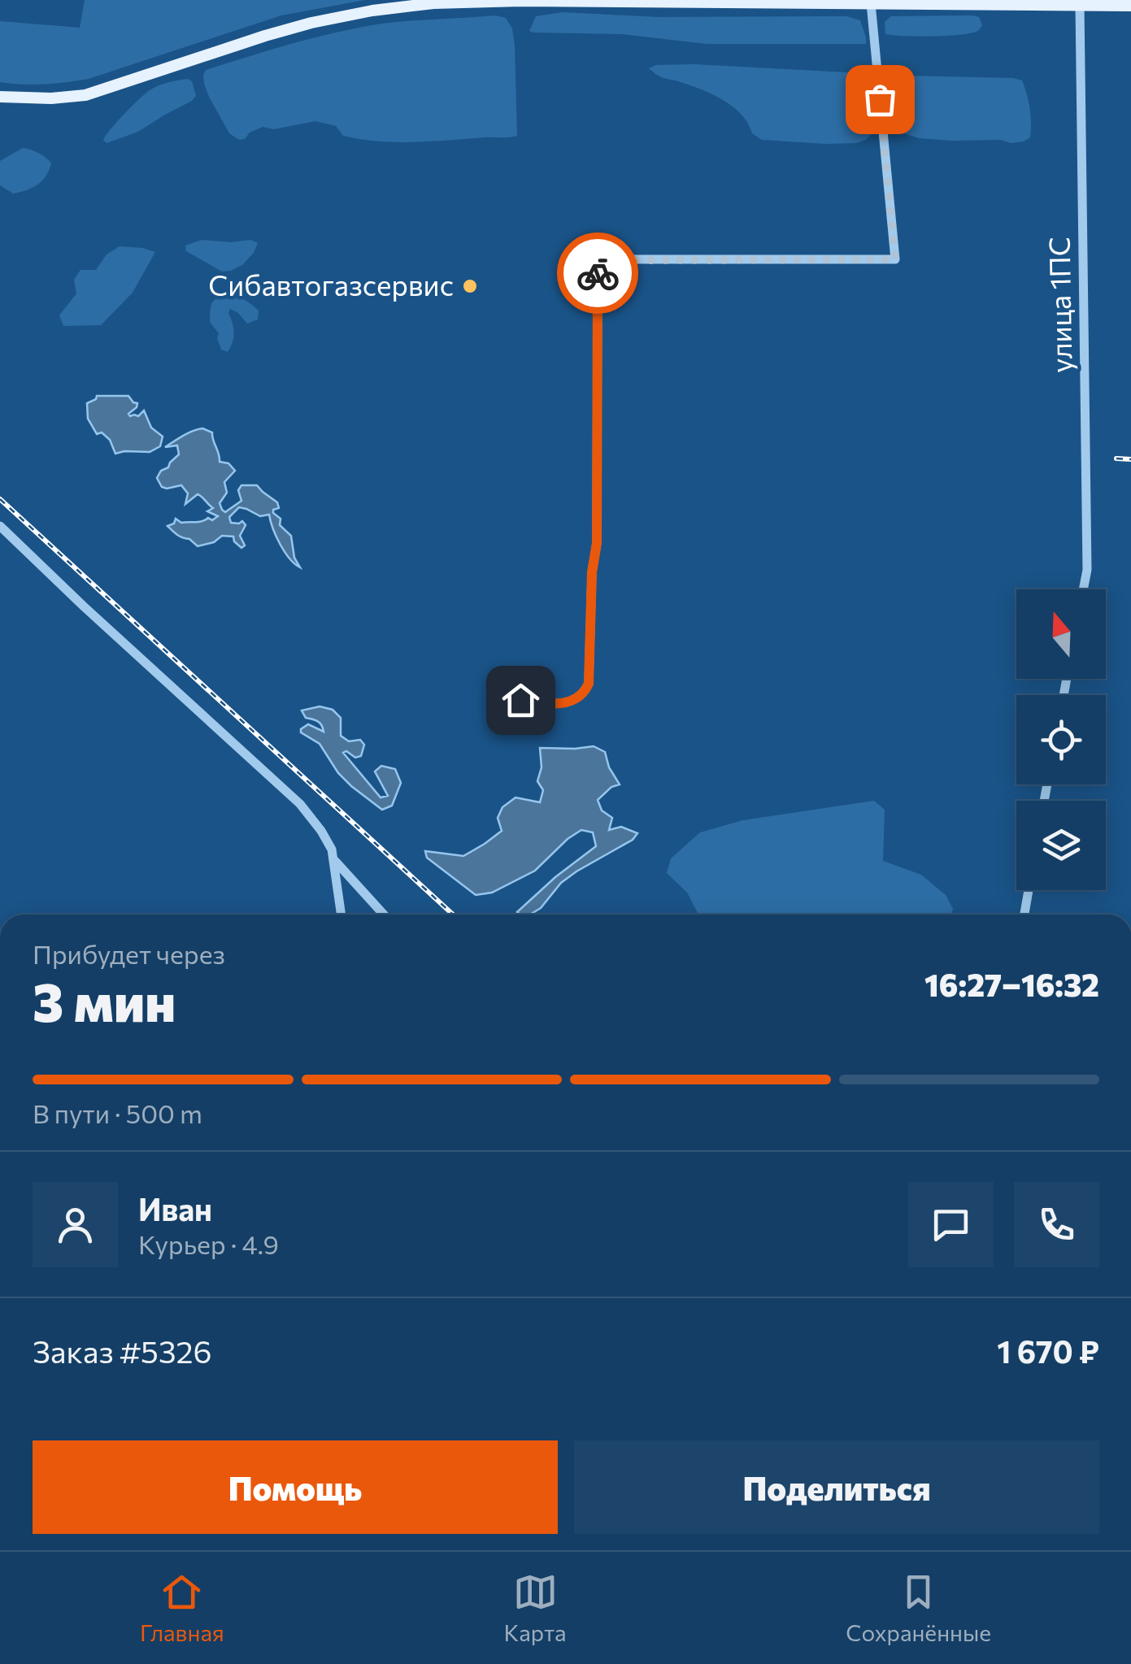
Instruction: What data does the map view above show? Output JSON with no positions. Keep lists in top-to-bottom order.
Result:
{
  "streets": {
    "street": ["улица 1ПС"]
  },
  "places": ["Сибавтогазсервис"],
  "north": "top",
  "page": {
    "heading": ["3 мин", "Прибудет через", "16:27–16:32"],
    "panel": [
      "Иван",
      "Курьер · 4.9",
      "Заказ #5326",
      "1 670 ₽"
    ],
    "bar": "В пути · 500 m",
    "buttons": ["Помощь", "Поделиться"],
    "tabs": ["Главная", "Карта", "Сохранённые"]
  }
}
